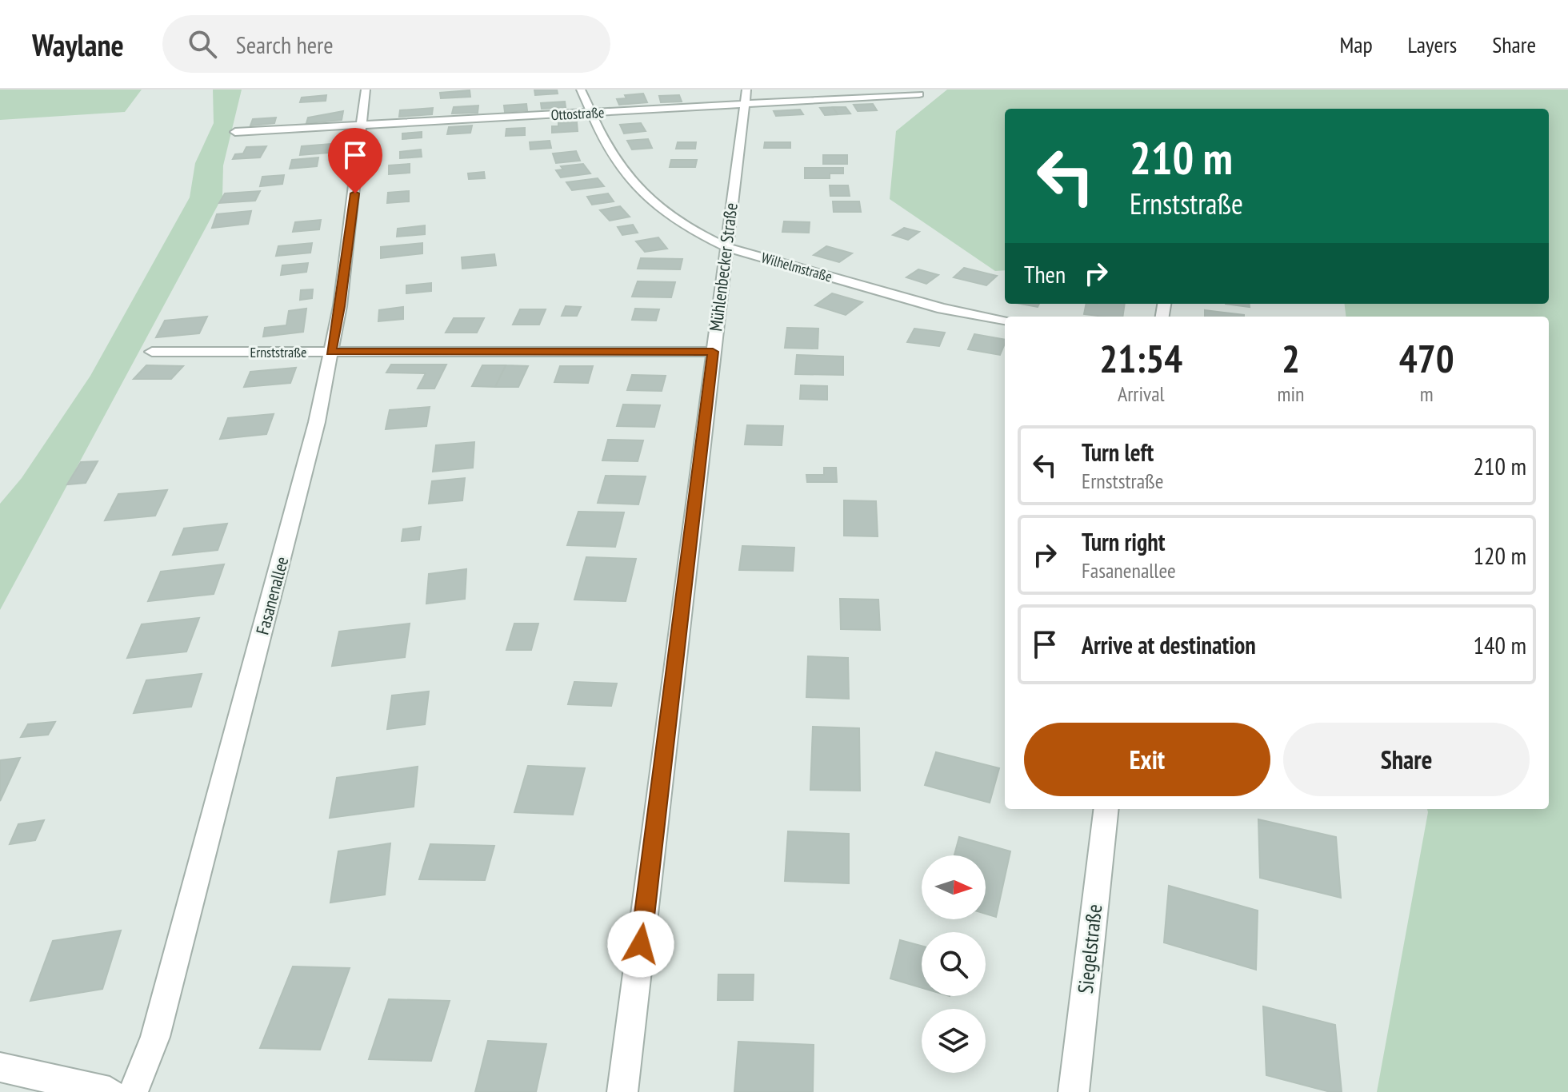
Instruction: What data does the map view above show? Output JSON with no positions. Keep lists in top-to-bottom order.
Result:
{
  "streets": {
    "street": [
      "Ottostraße",
      "Mühlenbecker Straße",
      "Wilhelmstraße",
      "Ernststraße",
      "Fasanenallee",
      "Siegelstraße"
    ]
  },
  "crossings": [
    ["Ottostraße", "Mühlenbecker Straße"],
    ["Ottostraße", "Wilhelmstraße"],
    ["Ottostraße", "Fasanenallee"],
    ["Mühlenbecker Straße", "Wilhelmstraße"],
    ["Mühlenbecker Straße", "Ernststraße"],
    ["Ernststraße", "Fasanenallee"]
  ],
  "north": "right",
  "page": {
    "header": "Waylane",
    "search": "Search here",
    "nav": ["Map", "Layers", "Share"],
    "turn": ["210 m", "Ernststraße"],
    "then": "Then",
    "eta": [
      "21:54",
      "Arrival",
      "2",
      "min",
      "470",
      "m"
    ],
    "list": [
      {
        "name": "Turn left",
        "note": "Ernststraße",
        "value": "210 m"
      },
      {
        "name": "Turn right",
        "note": "Fasanenallee",
        "value": "120 m"
      },
      {
        "name": "Arrive at destination",
        "value": "140 m"
      }
    ],
    "buttons": ["Exit", "Share"]
  }
}
